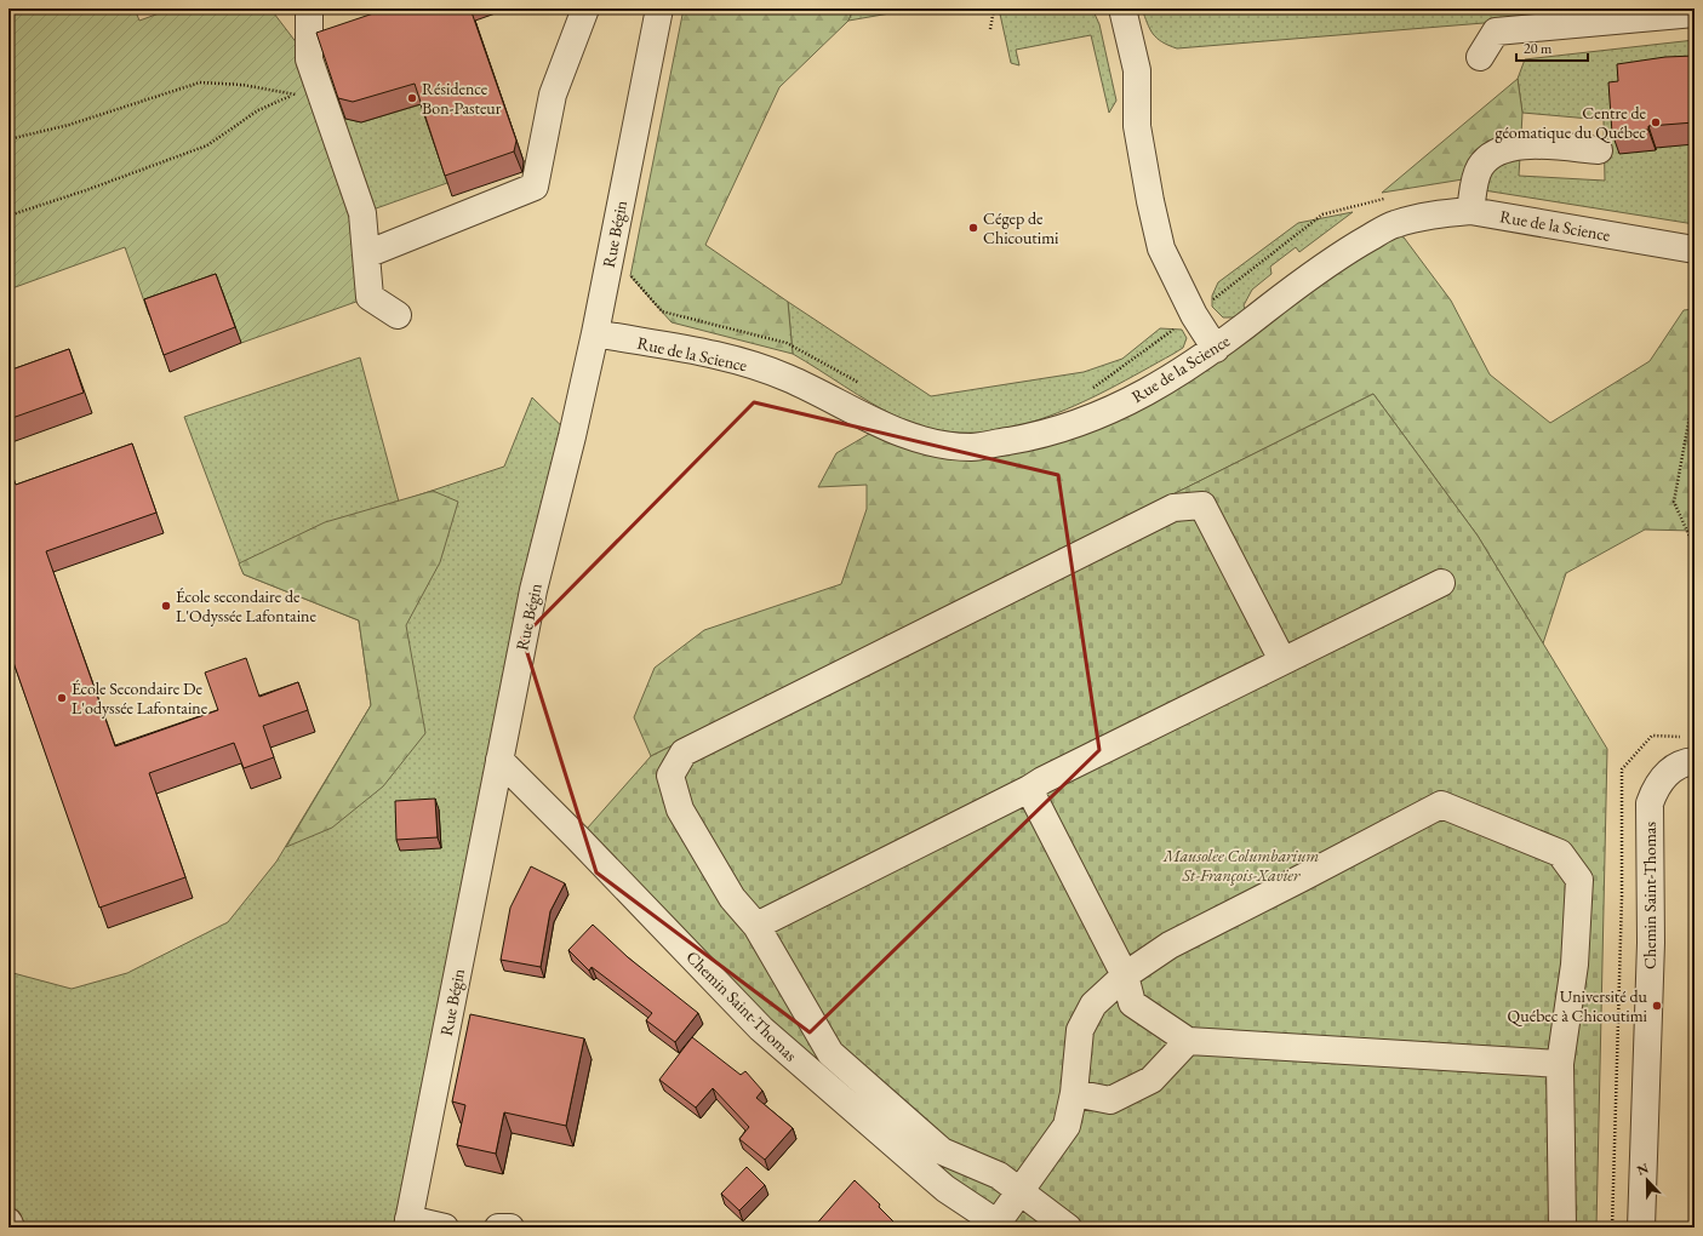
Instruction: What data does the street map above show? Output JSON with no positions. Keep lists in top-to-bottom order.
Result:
{
  "streets": {
    "street": ["Rue de la Science", "Rue Bégin", "Chemin Saint-Thomas"]
  },
  "crossings": [
    ["Rue de la Science", "Rue Bégin"],
    ["Rue Bégin", "Chemin Saint-Thomas"]
  ],
  "parks": ["Mausolee Columbarium St-François-Xavier"],
  "places": [
    "Résidence Bon-Pasteur",
    "Centre de géomatique du Québec",
    "Cégep de Chicoutimi",
    "École secondaire de L'Odyssée Lafontaine",
    "École Secondaire De L'odyssée Lafontaine",
    "Université du Québec à Chicoutimi"
  ],
  "scale_bar": "20 m",
  "north": "top"
}
